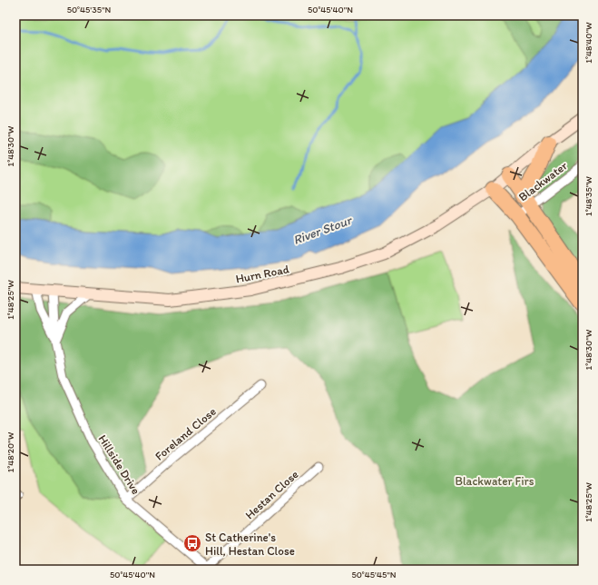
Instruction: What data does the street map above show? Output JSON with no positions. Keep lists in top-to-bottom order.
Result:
{
  "streets": {
    "main road": ["Hurn Road"],
    "street": [
      "Blackwater",
      "Foreland Close",
      "Hillside Drive",
      "Hestan Close"
    ]
  },
  "crossings": [
    ["Hurn Road", "Hillside Drive"],
    ["Foreland Close", "Hillside Drive"],
    ["Hillside Drive", "Hestan Close"]
  ],
  "water": ["River Stour"],
  "parks": ["Blackwater Firs"],
  "places": {
    "bus stop": ["St Catherine's Hill, Hestan Close"]
  },
  "coordinates": [
    "50°45'35\"N",
    "50°45'40\"N",
    "1°48'40\"W",
    "1°48'30\"W",
    "1°48'35\"W",
    "1°48'25\"W",
    "1°48'20\"W",
    "50°45'45\"N"
  ]
}
